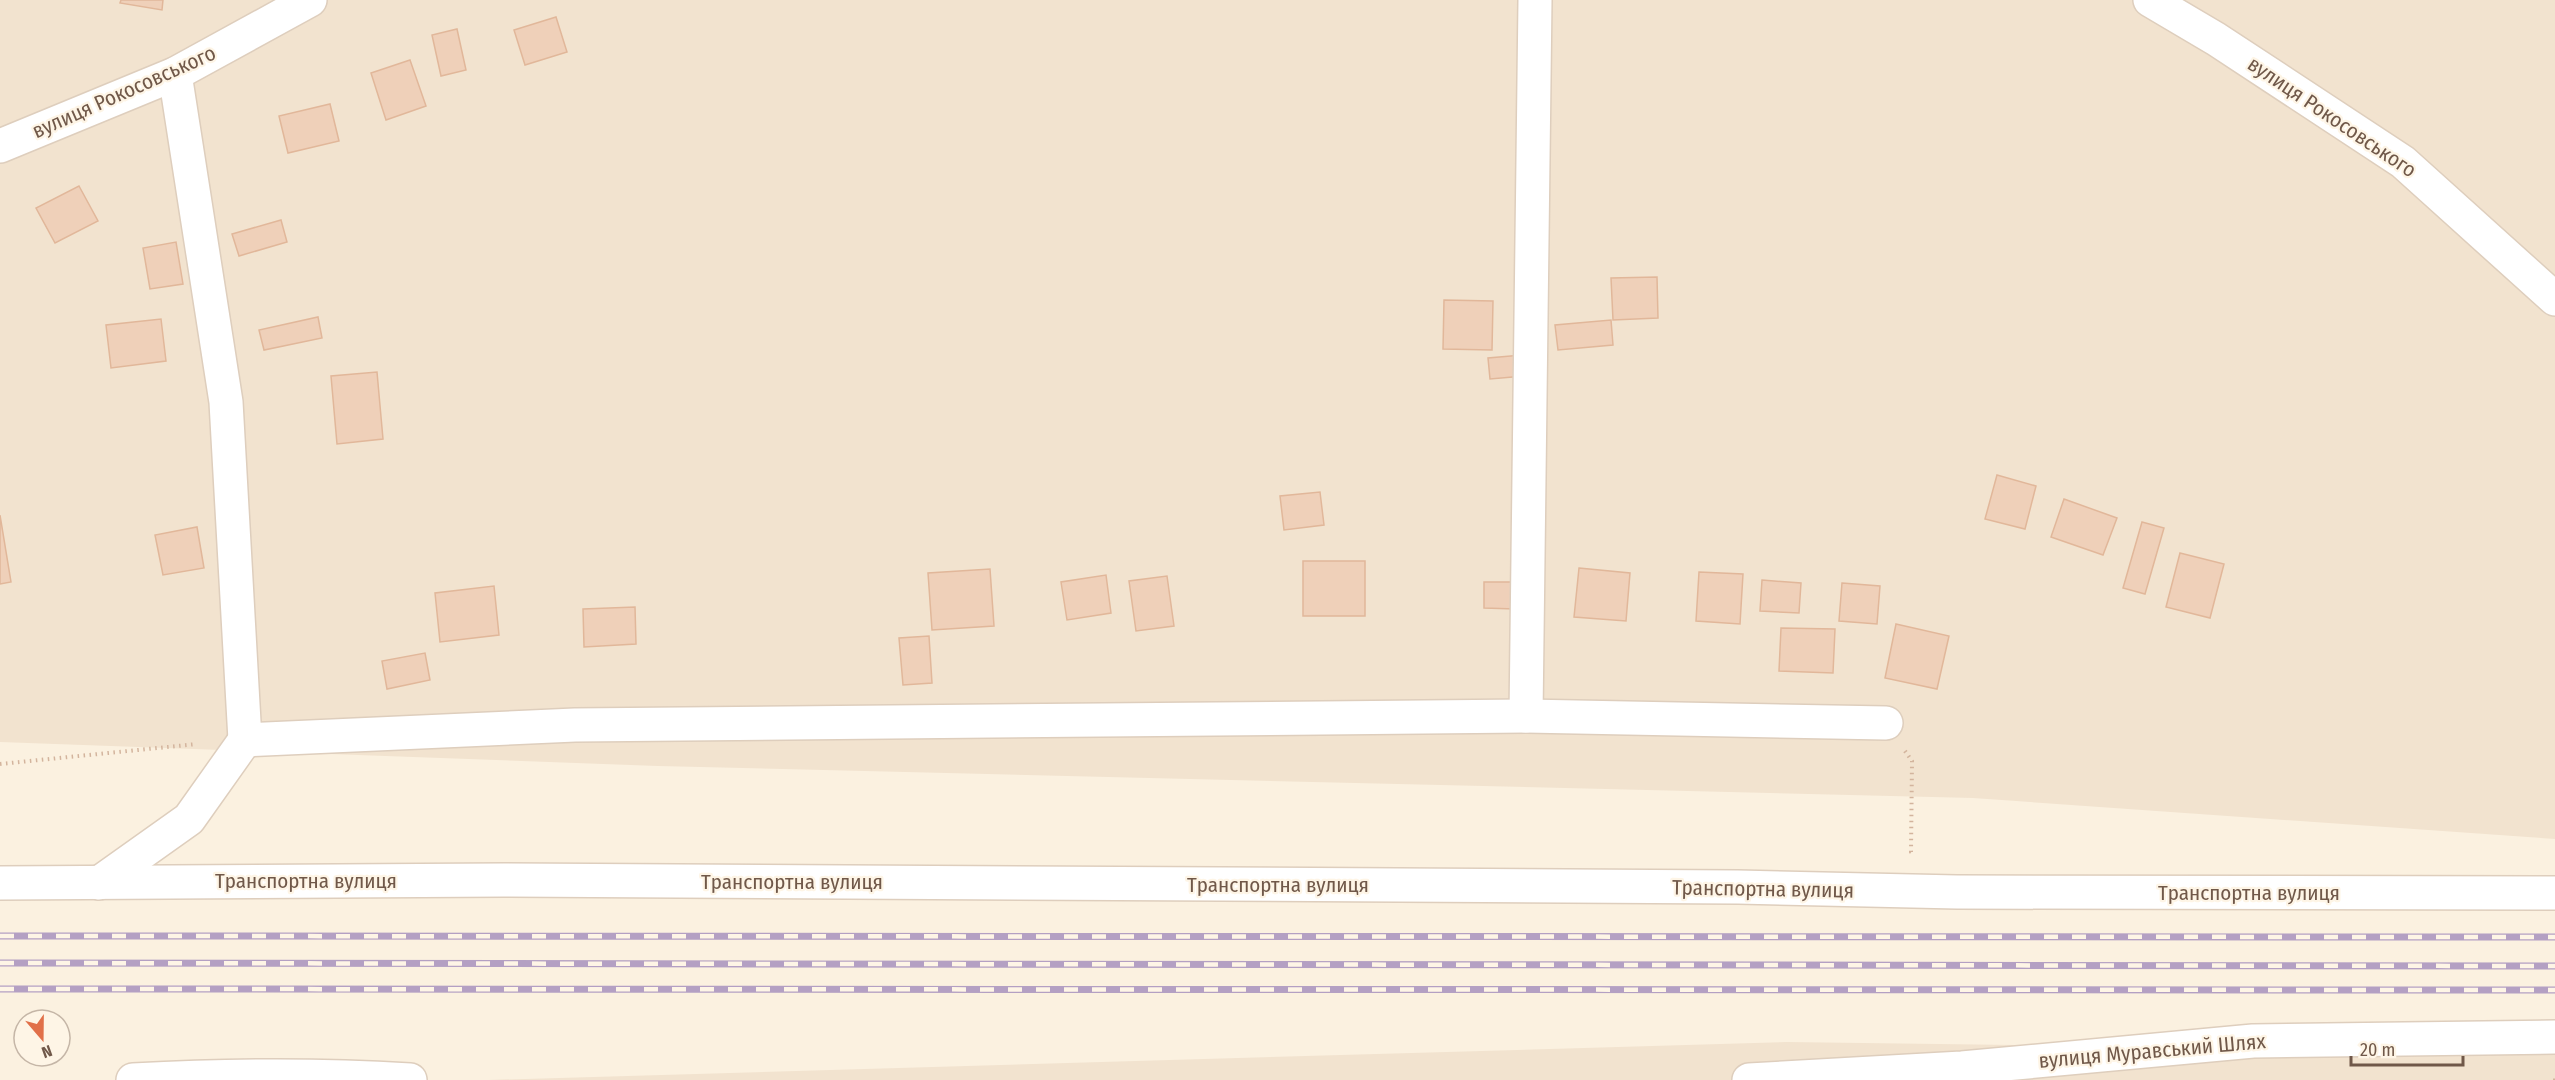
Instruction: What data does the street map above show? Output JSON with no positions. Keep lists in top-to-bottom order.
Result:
{
  "streets": {
    "street": ["вулиця Рокосовського", "Транспортна вулиця", "вулиця Муравський Шлях"]
  },
  "scale_bar": "20 m",
  "north": "bottom"
}
